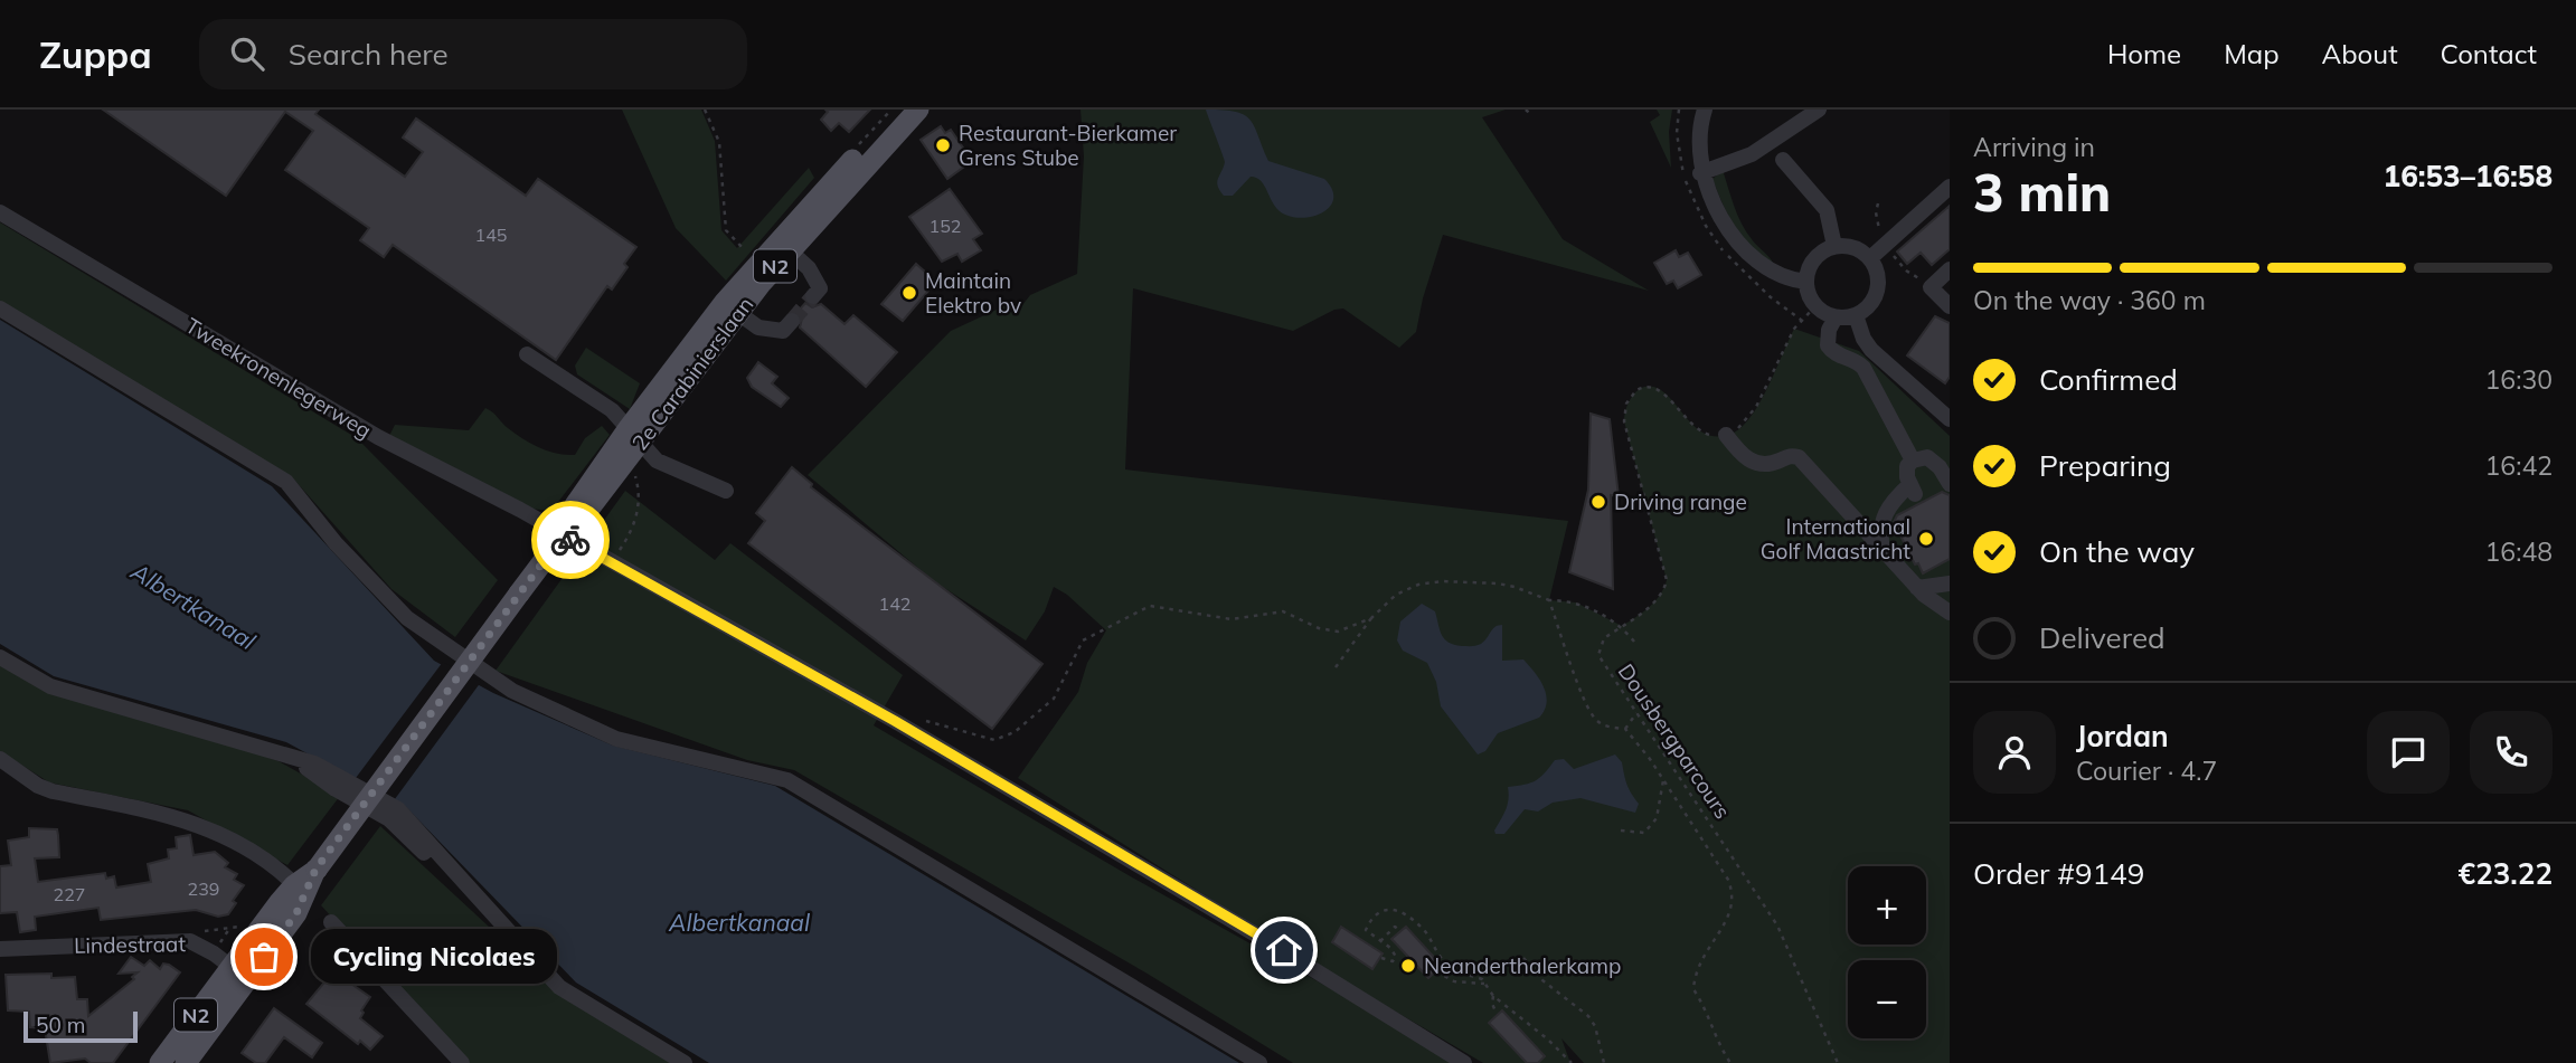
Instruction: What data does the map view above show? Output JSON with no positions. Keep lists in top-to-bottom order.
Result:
{
  "streets": {
    "main road": ["N2", "2e Carabinierslaan"],
    "street": ["Tweekronenlegerweg", "Lindestraat"],
    "path": ["Dousbergparcours"]
  },
  "crossings": [
    ["2e Carabinierslaan", "Tweekronenlegerweg"],
    ["2e Carabinierslaan", "Lindestraat"]
  ],
  "water": ["Albertkanaal"],
  "places": [
    "Restaurant-Bierkamer Grens Stube",
    "Maintain Elektro bv",
    "Driving range",
    "International Golf Maastricht",
    "Cycling Nicolaes",
    "Neanderthalerkamp"
  ],
  "house_numbers": [
    "152",
    "145",
    "142",
    "239",
    "227"
  ],
  "scale_bar": "50 m",
  "page": {
    "header": "Zuppa",
    "search": "Search here",
    "nav": [
      "Home",
      "Map",
      "About",
      "Contact"
    ],
    "heading": ["3 min", "Arriving in", "16:53–16:58"],
    "panel": [
      "Jordan",
      "Courier · 4.7",
      "Order #9149",
      "€23.22"
    ],
    "bar": "On the way · 360 m",
    "list": [
      ["Confirmed", "16:30"],
      ["Preparing", "16:42"],
      ["On the way", "16:48"],
      "Delivered"
    ],
    "map_buttons": ["+", "−"],
    "bubble": "Cycling Nicolaes",
    "scale": "50 m"
  }
}
